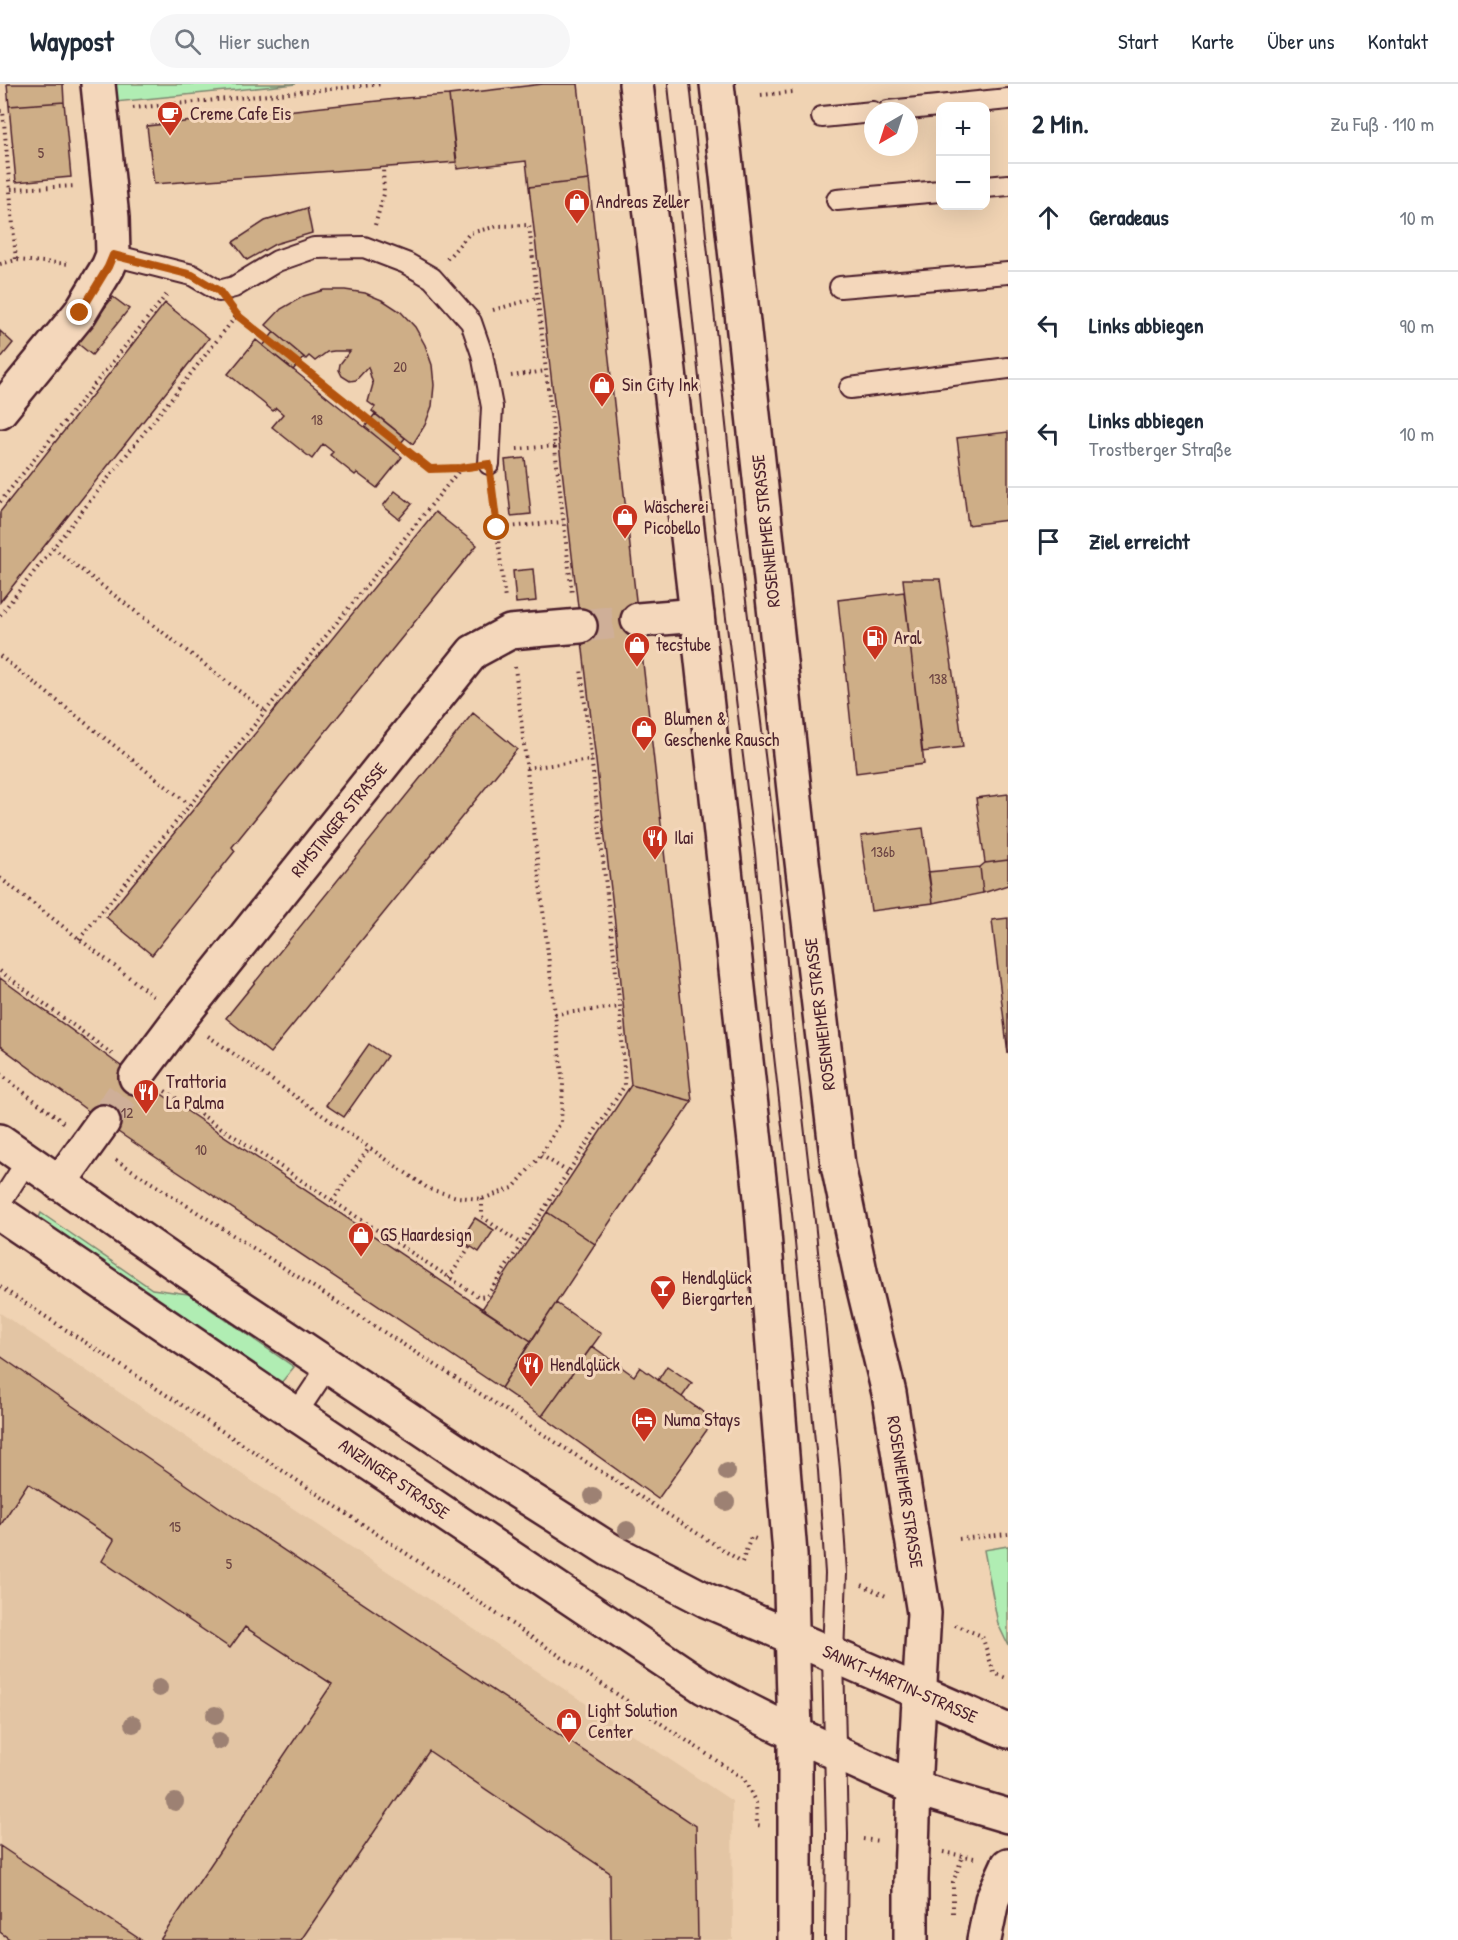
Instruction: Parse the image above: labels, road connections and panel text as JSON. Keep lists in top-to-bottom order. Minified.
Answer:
{"streets":{"main road":["ROSENHEIMER STRASSE","RIMSTINGER STRASSE","ANZINGER STRASSE","SANKT-MARTIN-STRASSE"]},"crossings":[["ROSENHEIMER STRASSE","SANKT-MARTIN-STRASSE"]],"places":{"cafe":["Creme Cafe Eis"],"shop":["Andreas Zeller","Sin City Ink","Wäscherei Picobello","tecstube","Blumen & Geschenke Rausch","GS Haardesign","Light Solution Center"],"fuel station":["Aral"],"restaurant":["Ilai","Trattoria La Palma","Hendlglück"],"bar":["Hendlglück Biergarten"],"hotel":["Numa Stays"]},"house_numbers":["5","20","18","138","136b","12","10","15","5"],"north":"bottom left","page":{"header":"Waypost","search":"Hier suchen","nav":["Start","Karte","Über uns","Kontakt"],"heading":["2 Min.","Zu Fuß · 110 m"],"map_buttons":["+","−"],"list":[["Geradeaus","10 m"],["Links abbiegen","90 m"],["Links abbiegen","Trostberger Straße","10 m"],"Ziel erreicht"]}}
